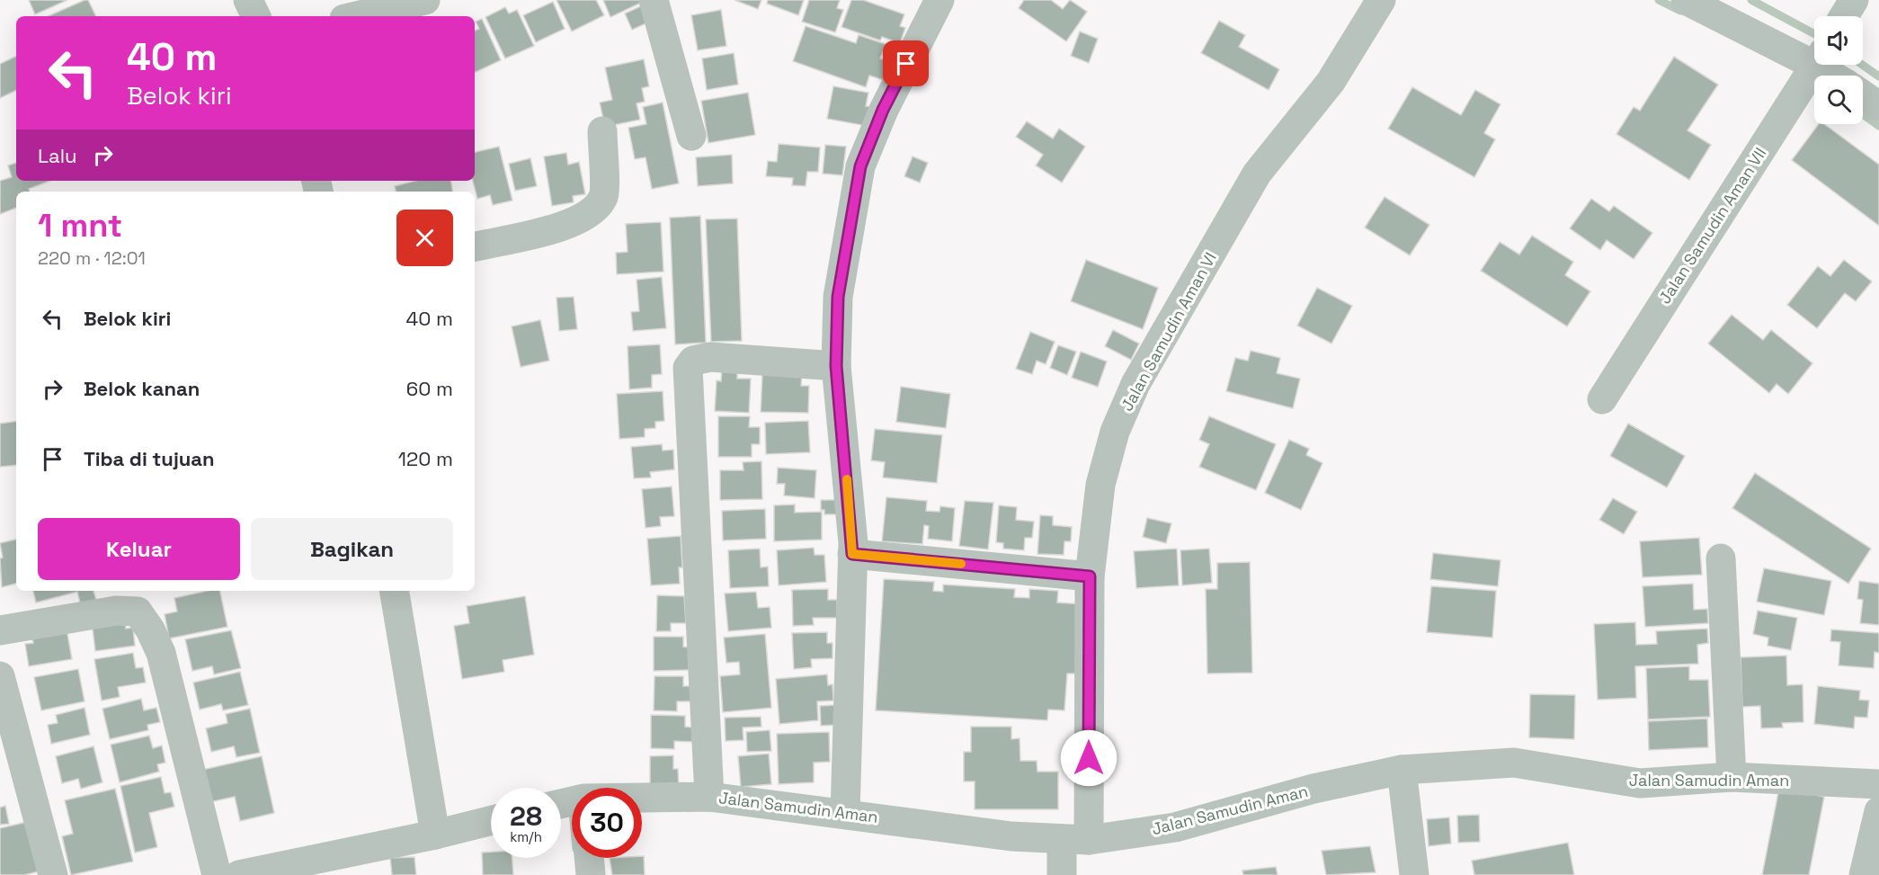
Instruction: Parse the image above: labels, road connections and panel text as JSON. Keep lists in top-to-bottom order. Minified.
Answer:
{"streets":{"street":["Jalan Samudin Aman VII","Jalan Samudin Aman VI","Jalan Samudin Aman"]},"crossings":[["Jalan Samudin Aman VI","Jalan Samudin Aman"]],"page":{"turn":["40 m","Belok kiri"],"then":"Lalu","heading":["1 mnt","220 m · 12:01"],"list":[{"name":"Belok kiri","value":"40 m"},{"name":"Belok kanan","value":"60 m"},{"name":"Tiba di tujuan","value":"120 m"}],"buttons":["Keluar","Bagikan"],"speed":"28 km/h","limit":"30"}}
